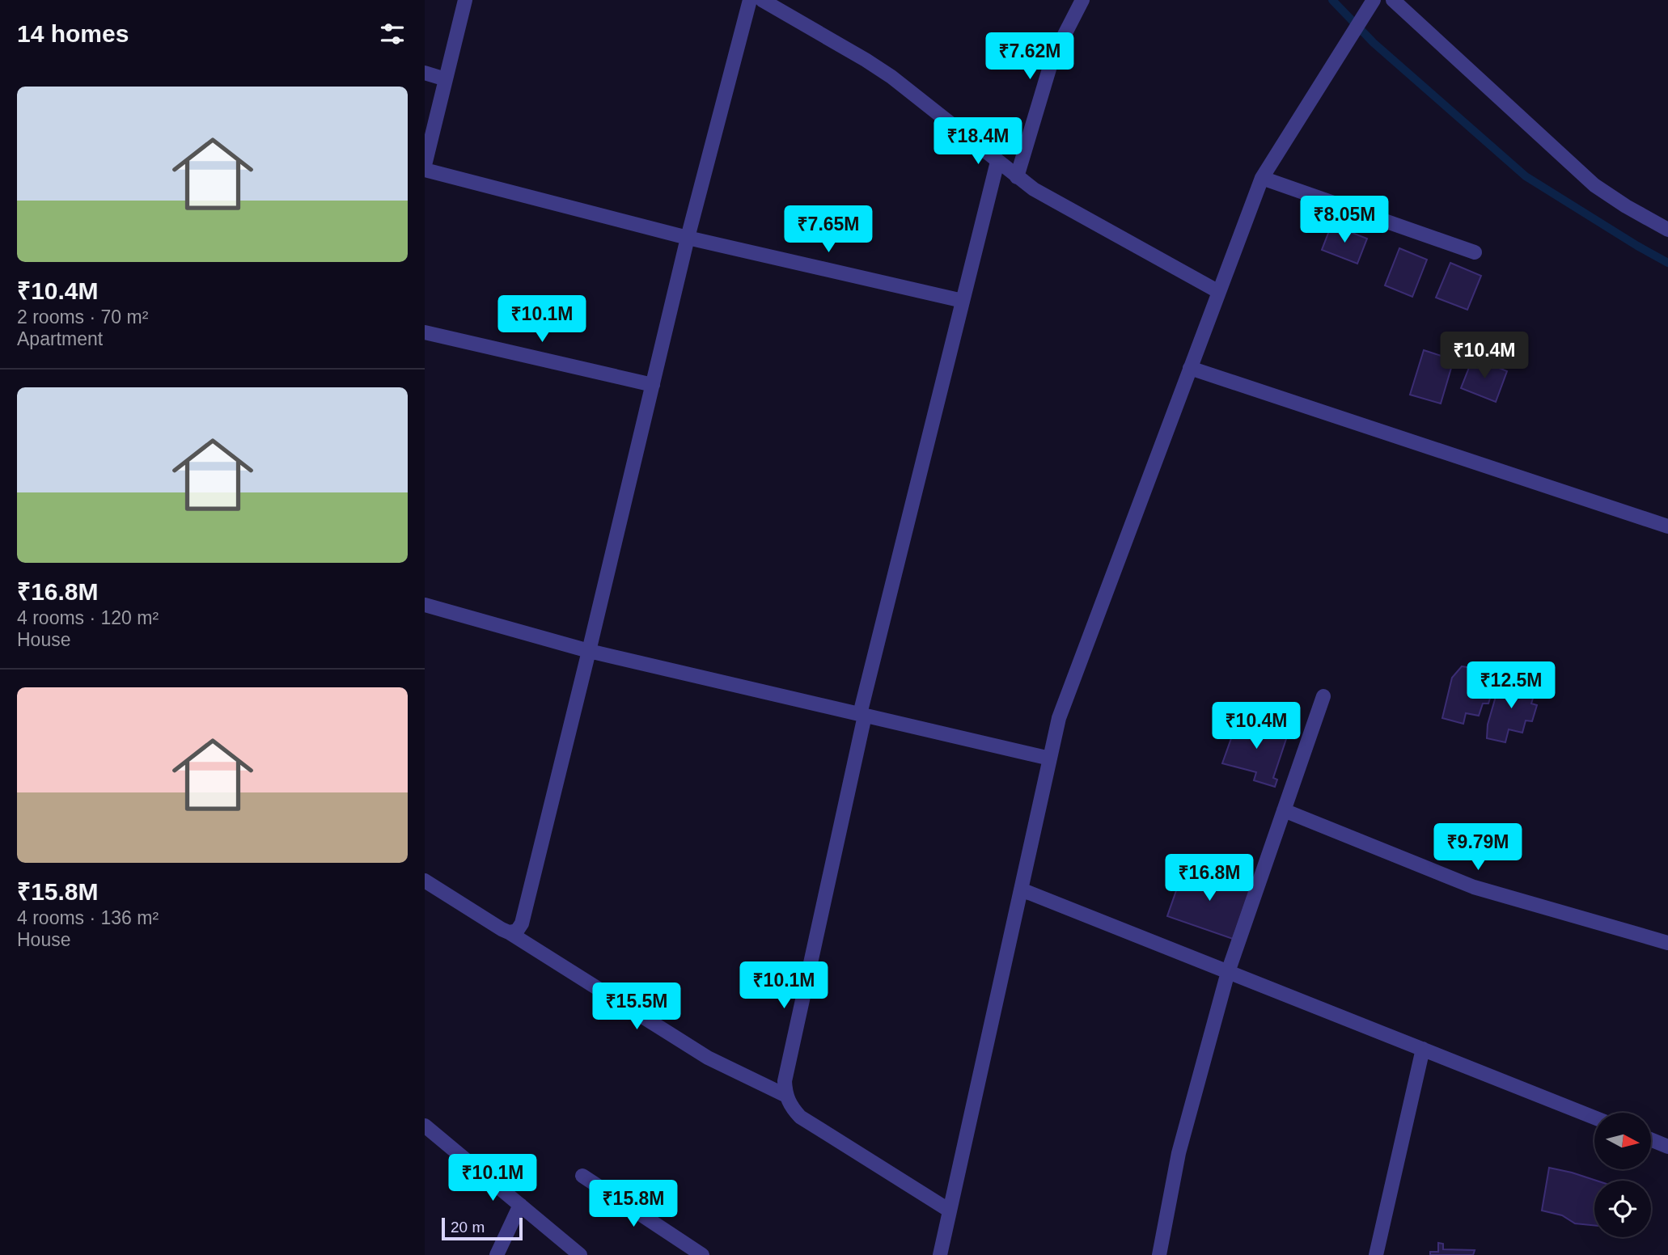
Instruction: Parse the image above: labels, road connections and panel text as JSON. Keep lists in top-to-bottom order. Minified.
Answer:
{"scale_bar":"20 m","north":"right","page":{"heading":"14 homes","price":["₹7.62M","₹18.4M","₹8.05M","₹7.65M","₹10.1M","₹10.4M","₹12.5M","₹10.4M","₹9.79M","₹16.8M","₹10.1M","₹15.5M","₹10.1M","₹15.8M"],"list":[{"name":"₹10.4M","note":"2 rooms · 70 m² · Apartment"},{"name":"₹16.8M","note":"4 rooms · 120 m² · House"},{"name":"₹15.8M","note":"4 rooms · 136 m² · House"}],"scale":"20 m"}}
